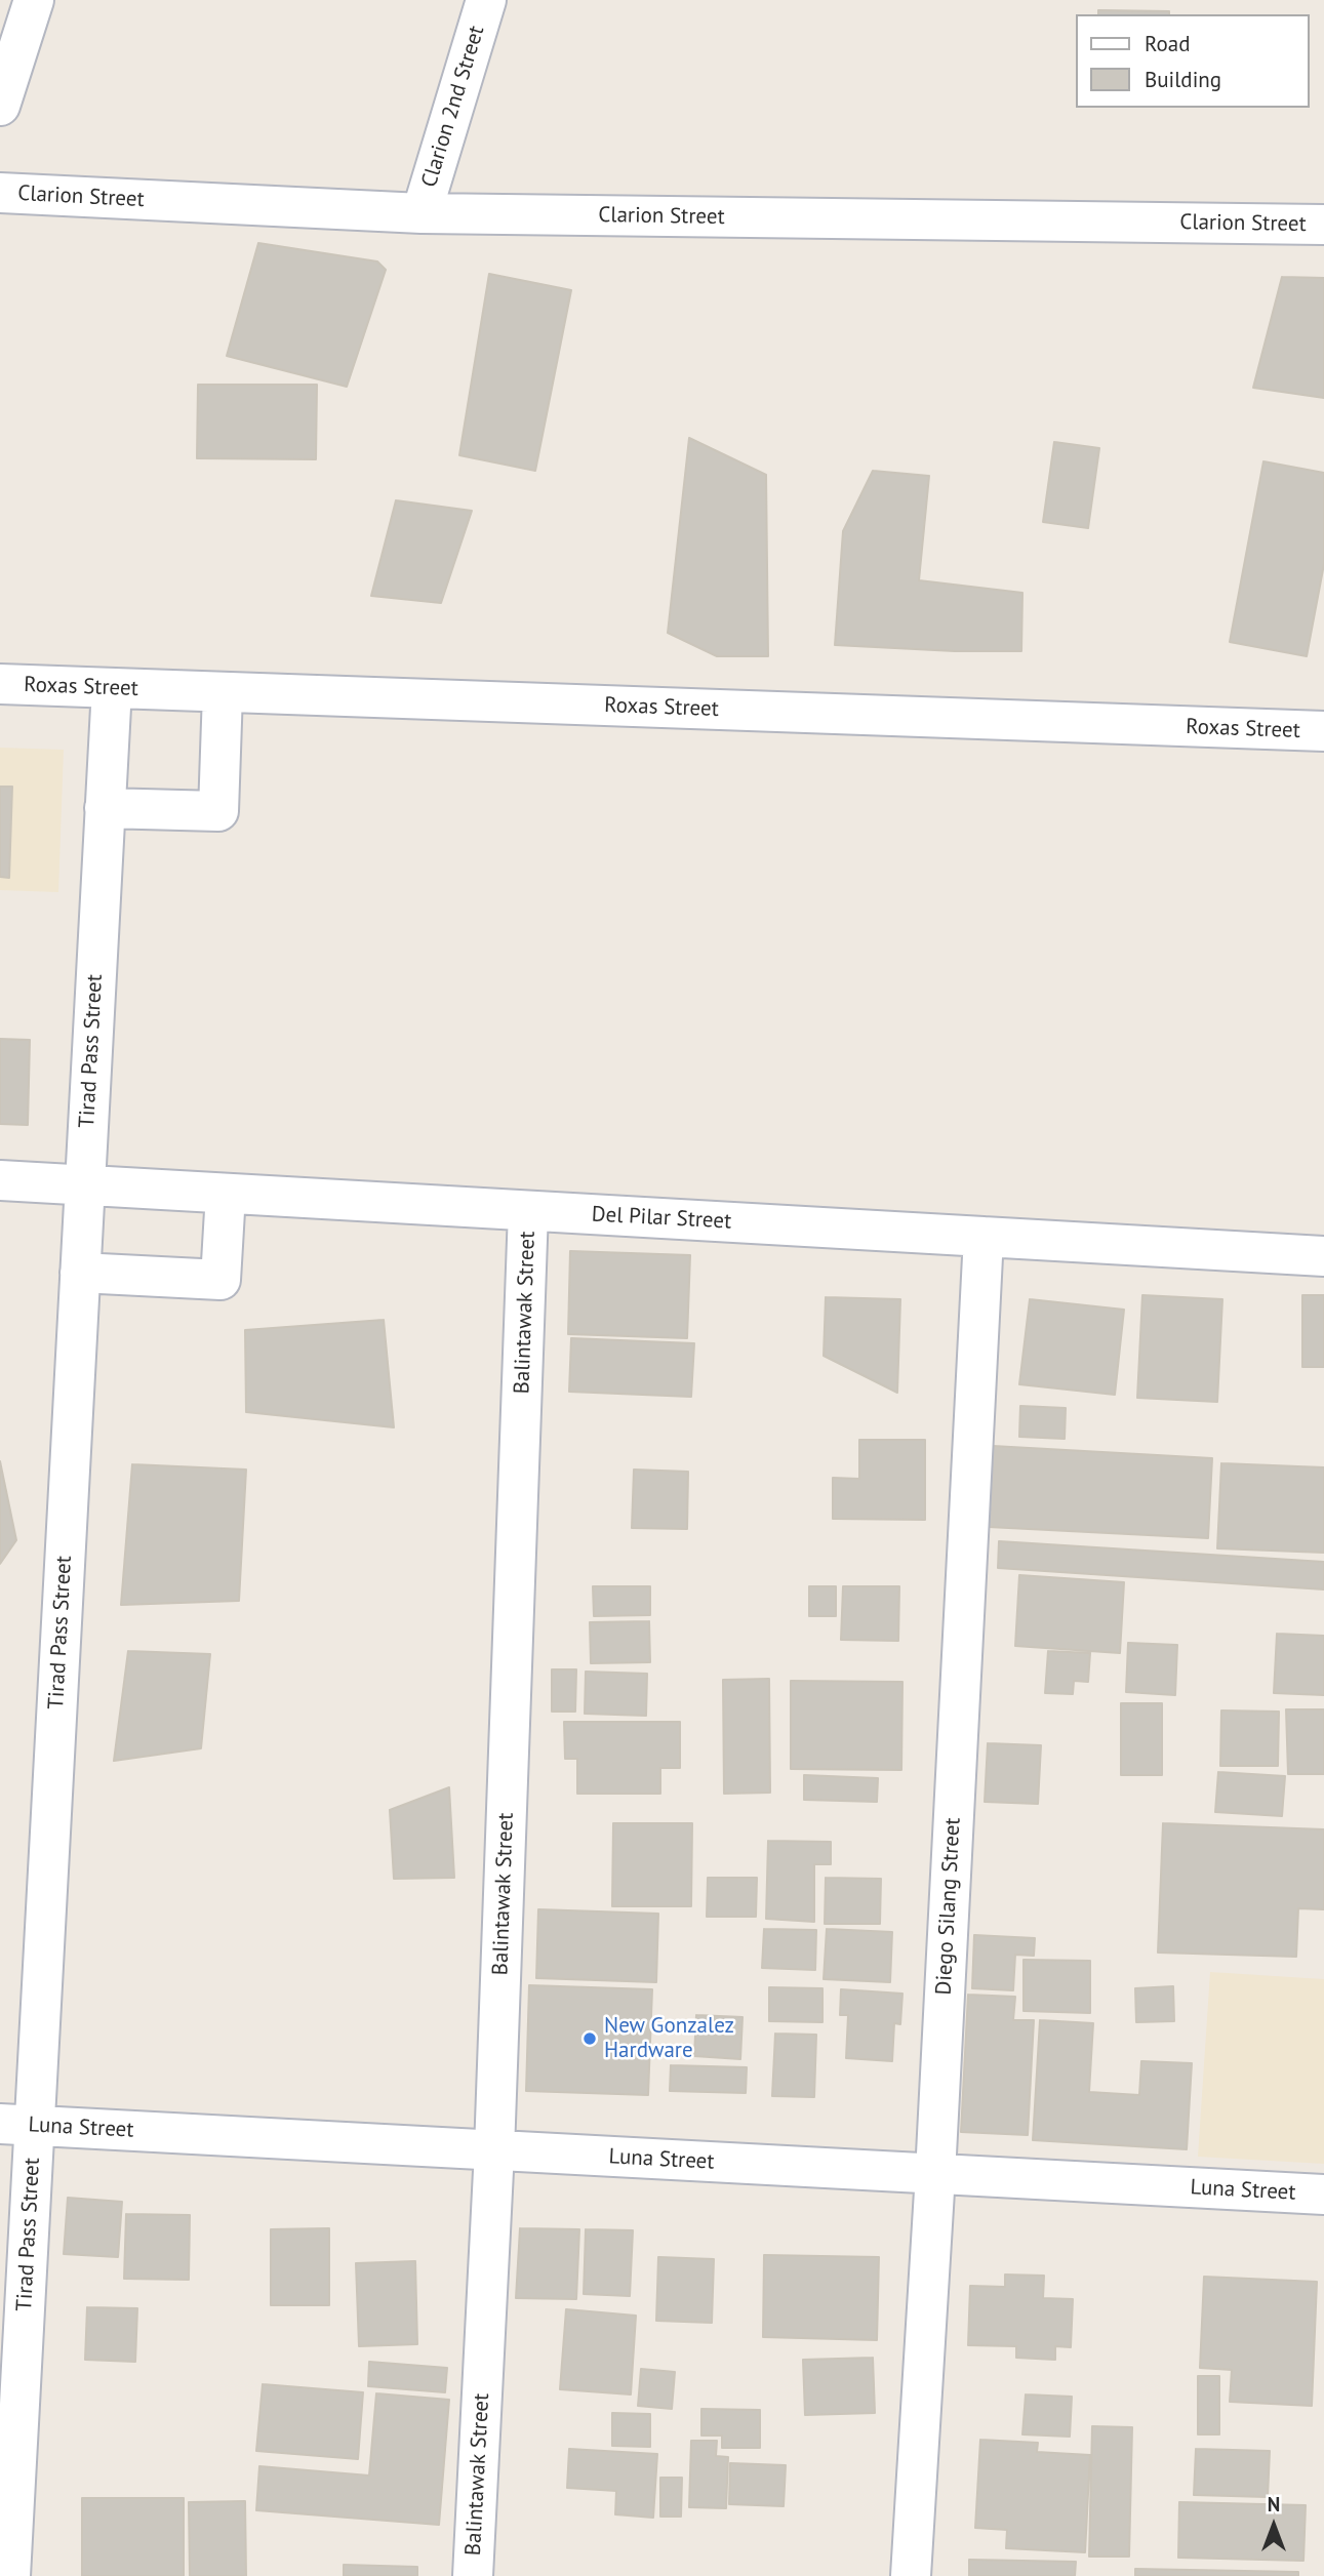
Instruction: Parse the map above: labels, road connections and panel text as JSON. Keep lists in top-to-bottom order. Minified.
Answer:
{"streets":{"street":["Clarion 2nd Street","Clarion Street","Roxas Street","Tirad Pass Street","Del Pilar Street","Balintawak Street","Diego Silang Street","Luna Street"]},"crossings":[["Clarion 2nd Street","Clarion Street"],["Roxas Street","Tirad Pass Street"],["Tirad Pass Street","Del Pilar Street"],["Tirad Pass Street","Luna Street"],["Del Pilar Street","Balintawak Street"],["Del Pilar Street","Diego Silang Street"],["Balintawak Street","Luna Street"],["Diego Silang Street","Luna Street"]],"places":["New Gonzalez Hardware"],"legend":["Road","Building"],"north":"top"}
